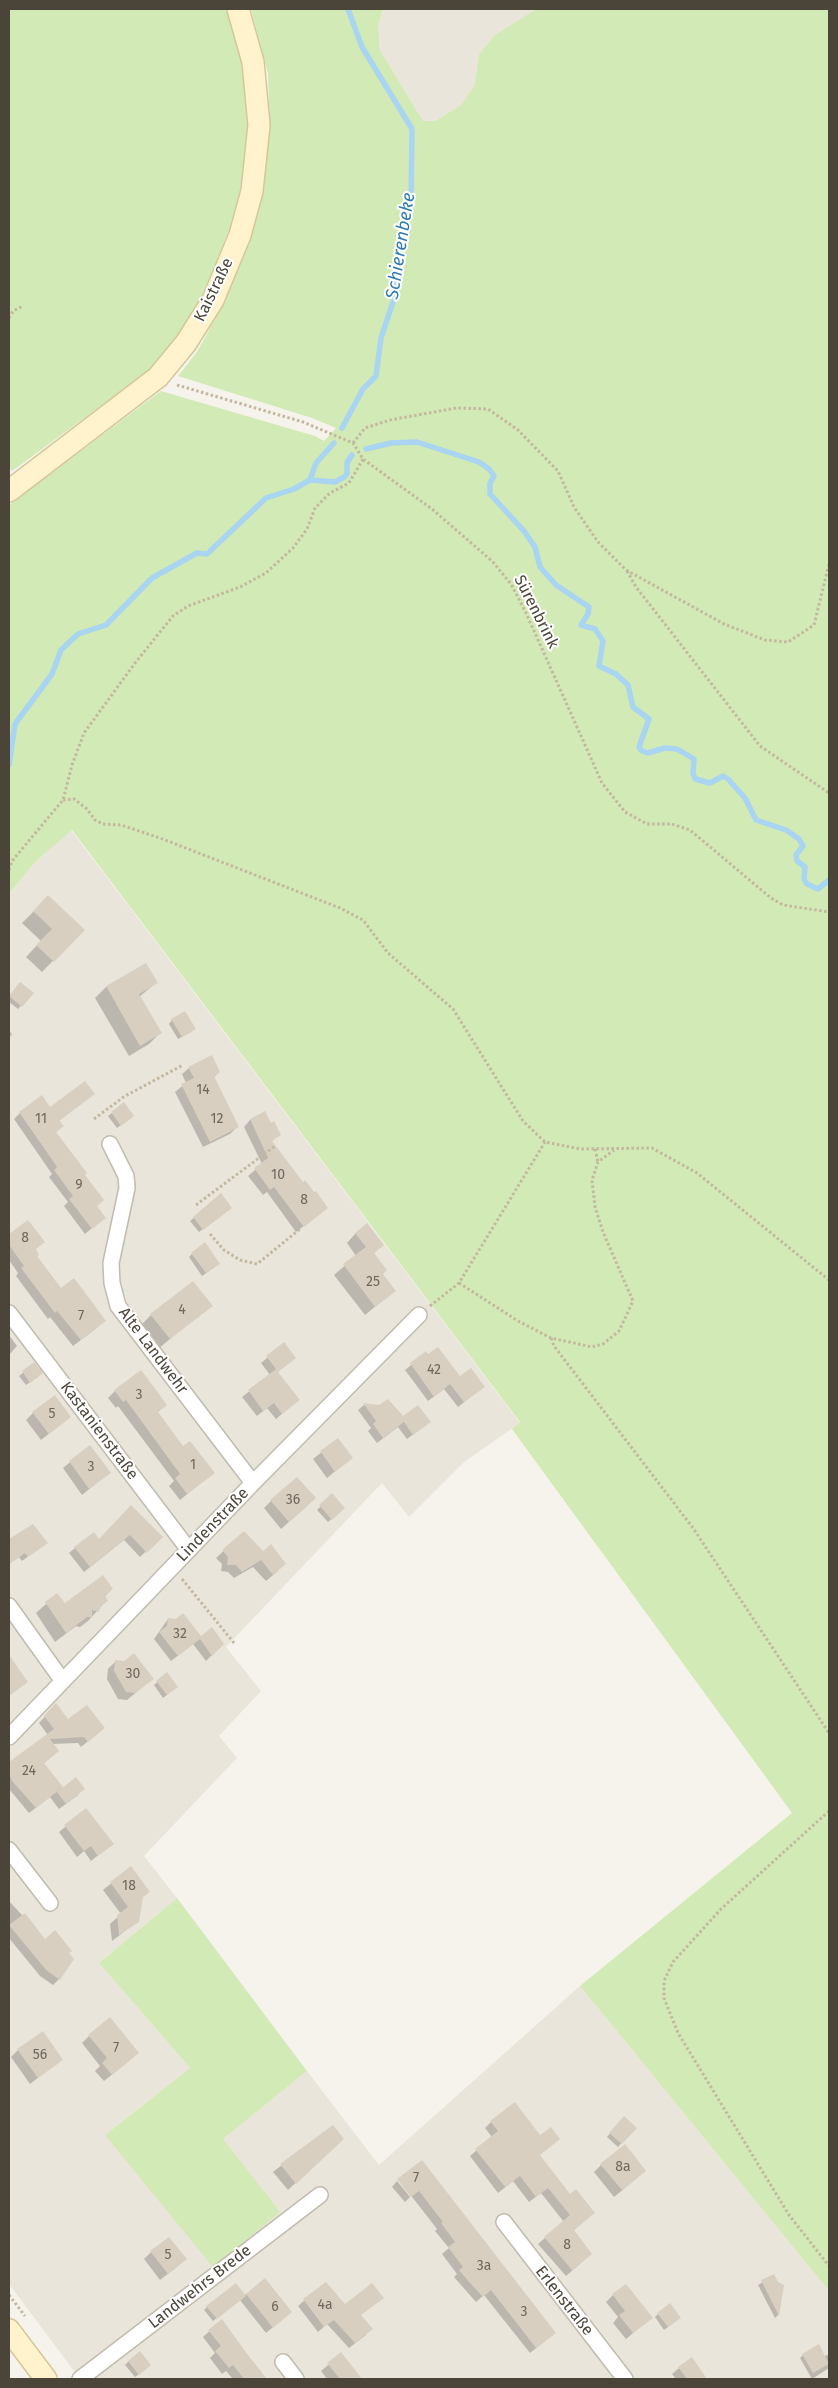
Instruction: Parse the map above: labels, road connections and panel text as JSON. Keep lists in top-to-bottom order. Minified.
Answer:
{"streets":{"street":["Kaistraße","Alte Landwehr","Kastanienstraße","Lindenstraße","Landwehrs Brede","Erlenstraße"],"path":["Sürenbrink"]},"crossings":[["Alte Landwehr","Lindenstraße"],["Kastanienstraße","Lindenstraße"]],"water":["Schierenbeke"],"house_numbers":["14","11","12","10","9","8","8","25","4","7","42","3","5","1","3","36","32","30","24","18","7","56","8a","7","8","5","3a","4a","6","3"]}
